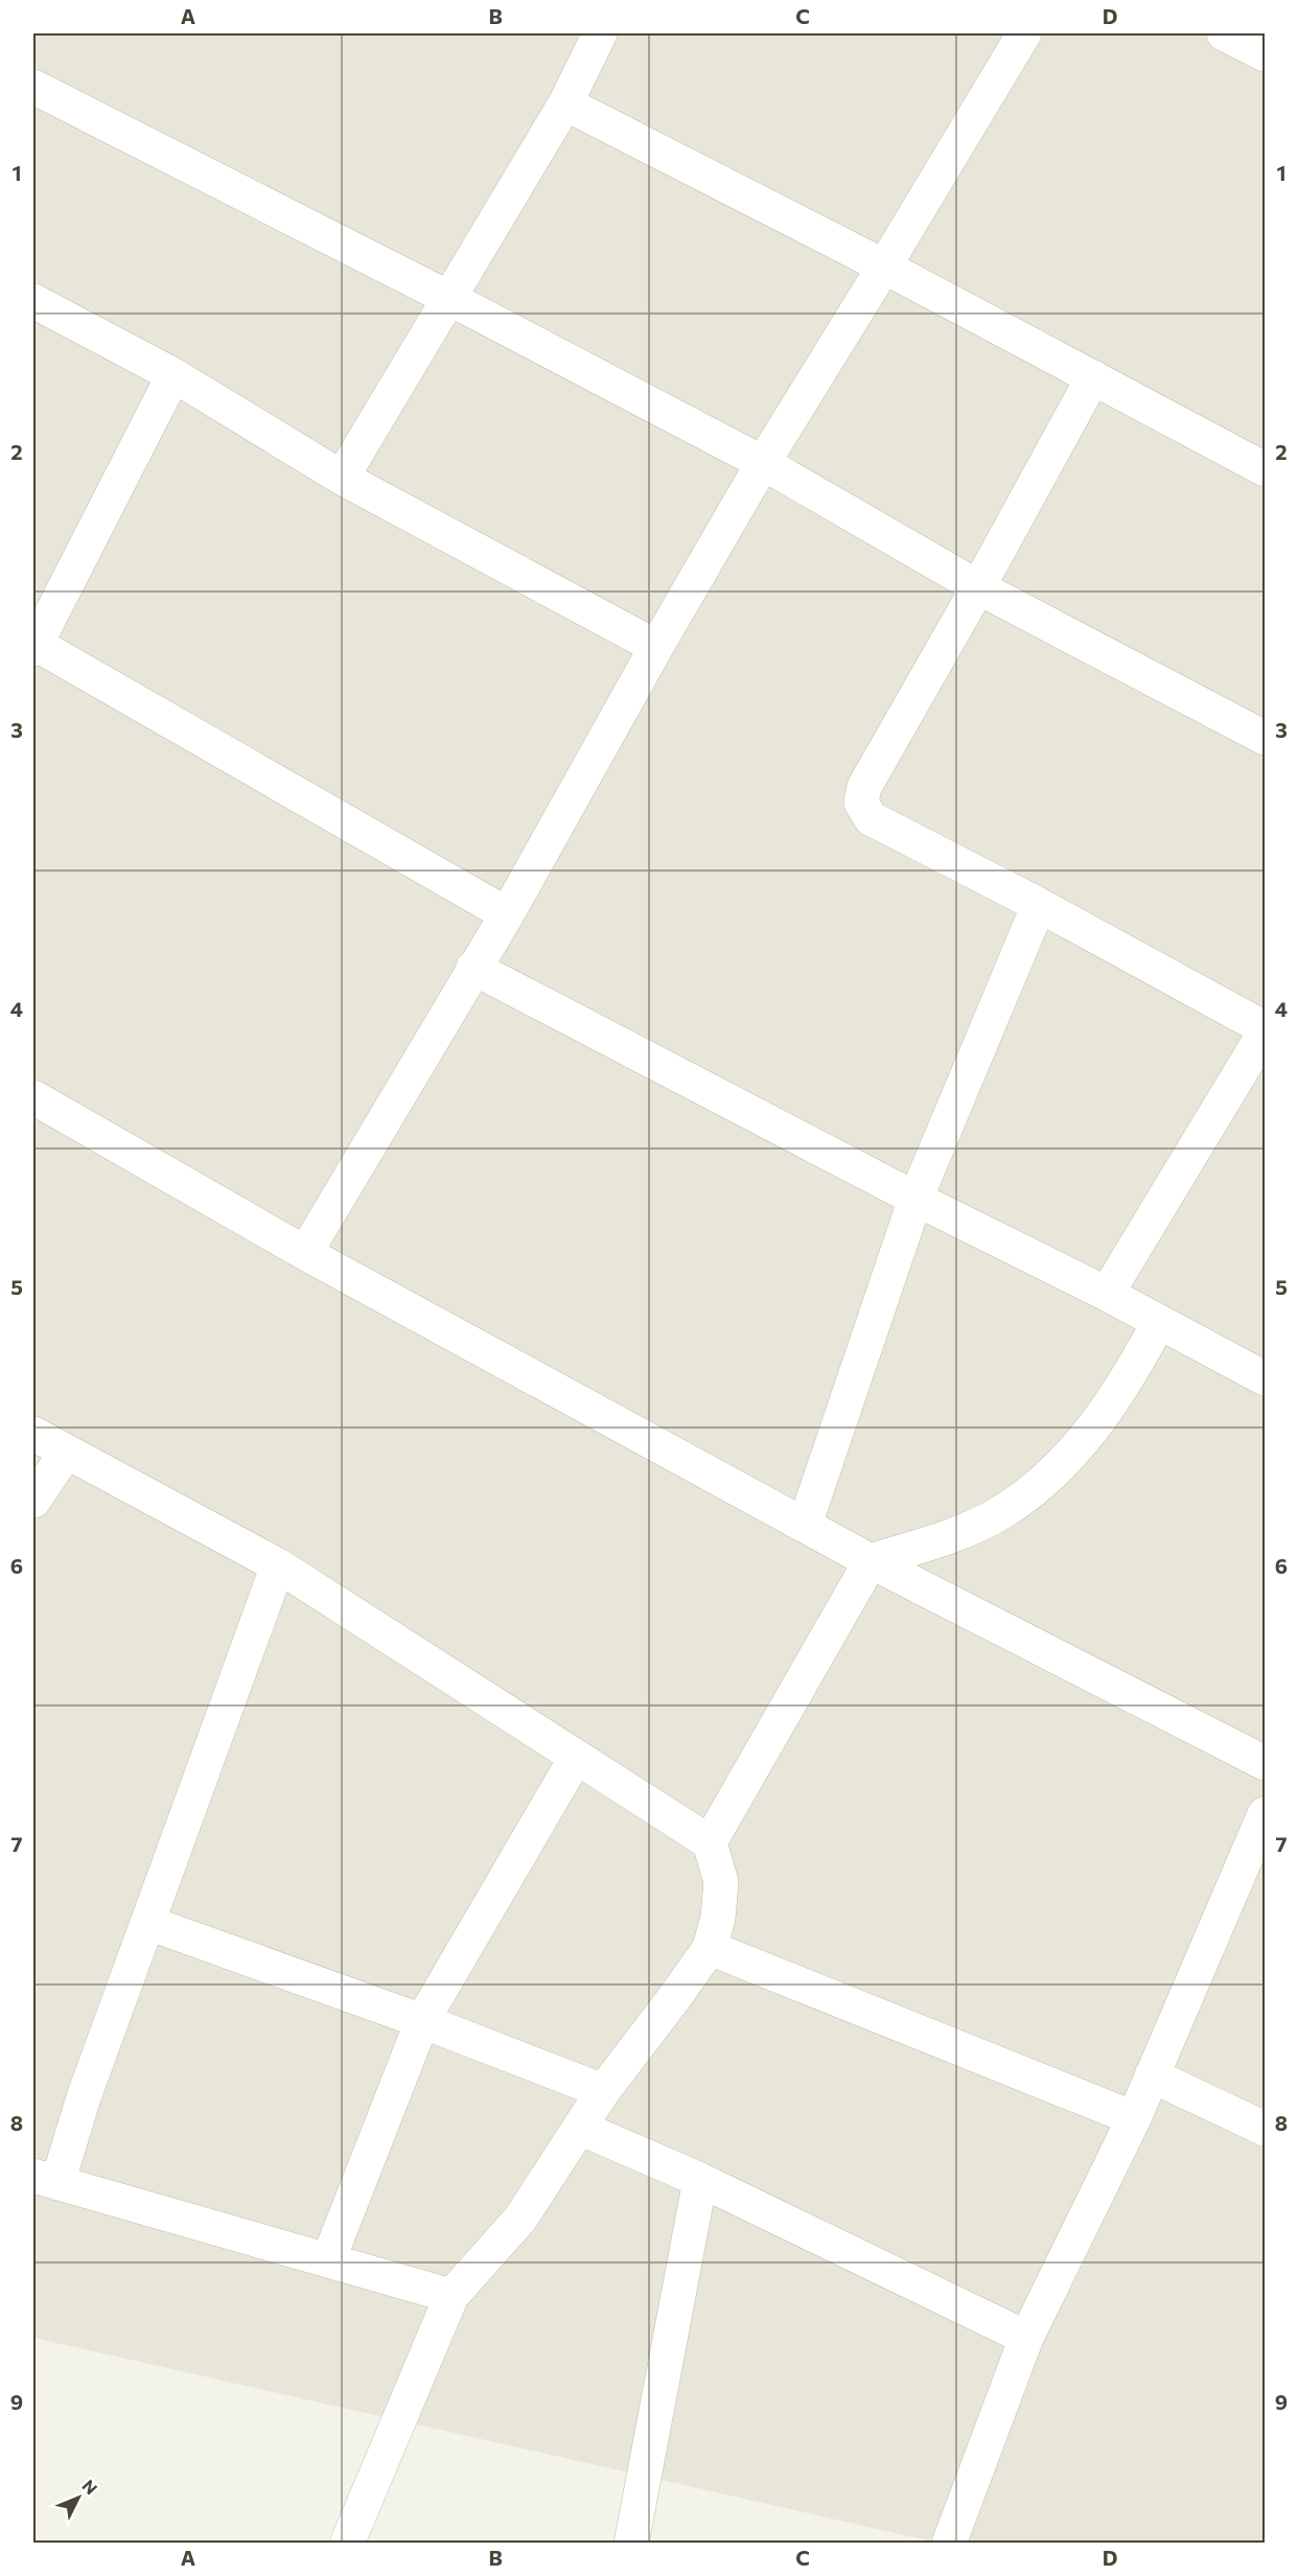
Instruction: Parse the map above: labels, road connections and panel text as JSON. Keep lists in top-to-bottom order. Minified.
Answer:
{"north":"top right","grid":{"columns":["A","B","C","D"],"rows":["1","2","3","4","5","6","7","8","9"]}}
